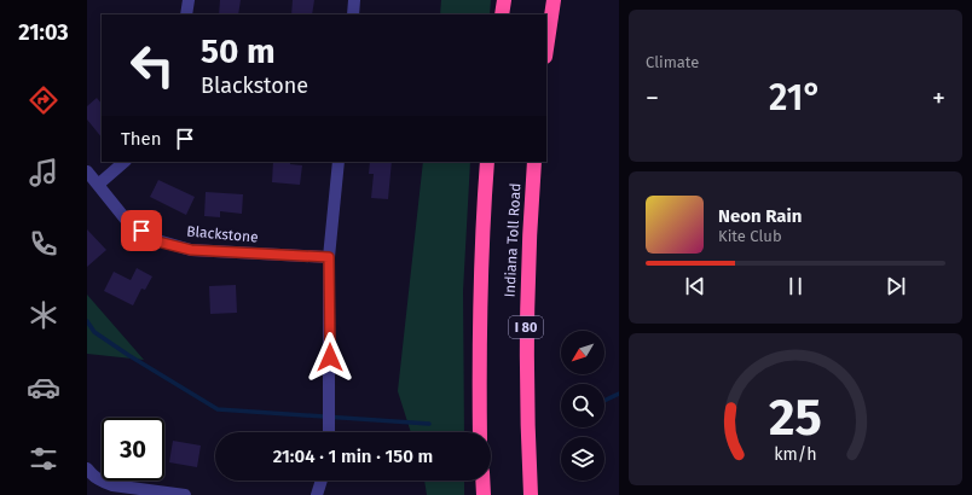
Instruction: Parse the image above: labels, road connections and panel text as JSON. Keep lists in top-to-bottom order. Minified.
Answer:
{"streets":{"highway":["Indiana Toll Road","I 80"],"street":["Blackstone"]},"north":"bottom left","page":{"tabs":"21:03","tile":"Climate","turn":["50 m","Blackstone"],"heat":["−","21°","+"],"then":"Then","song":["Neon Rain","Kite Club"],"limit":"30","trip":"21:04 · 1 min · 150 m","gauge":["25","km/h"]}}
